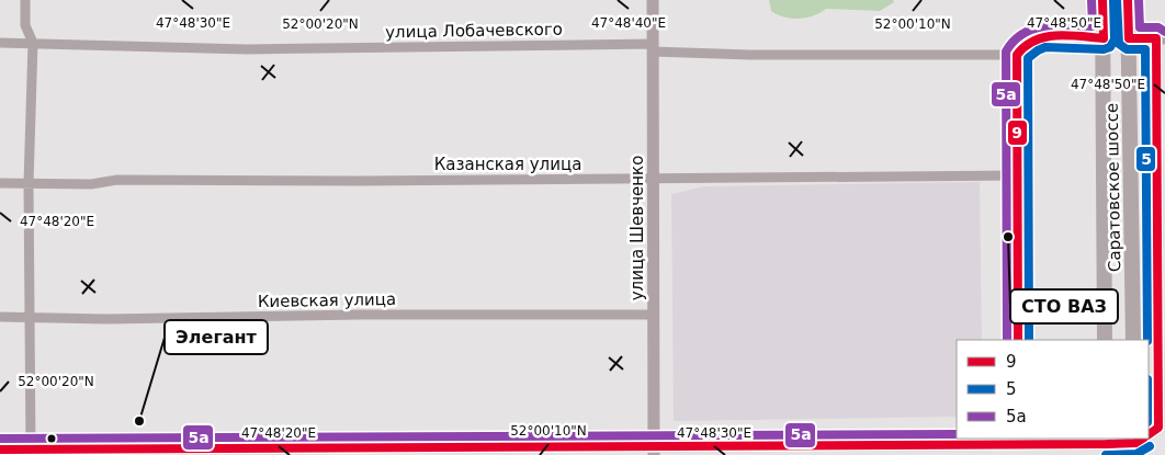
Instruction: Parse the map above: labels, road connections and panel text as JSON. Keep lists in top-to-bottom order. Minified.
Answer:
{"streets":{"main road":["Саратовское шоссе","улица Шевченко"],"street":["улица Лобачевского","Казанская улица","Киевская улица"]},"crossings":[["улица Лобачевского","улица Шевченко"],["Казанская улица","улица Шевченко"],["улица Шевченко","Киевская улица"]],"places":["СТО ВАЗ","Элегант"],"lines":["transit line 9","transit line 5","transit line 5а"],"legend":["9","5","5а"],"coordinates":["47°48'30\"E","47°48'40\"E","47°48'50\"E","52°00'20\"N","52°00'10\"N","47°48'20\"E"]}
